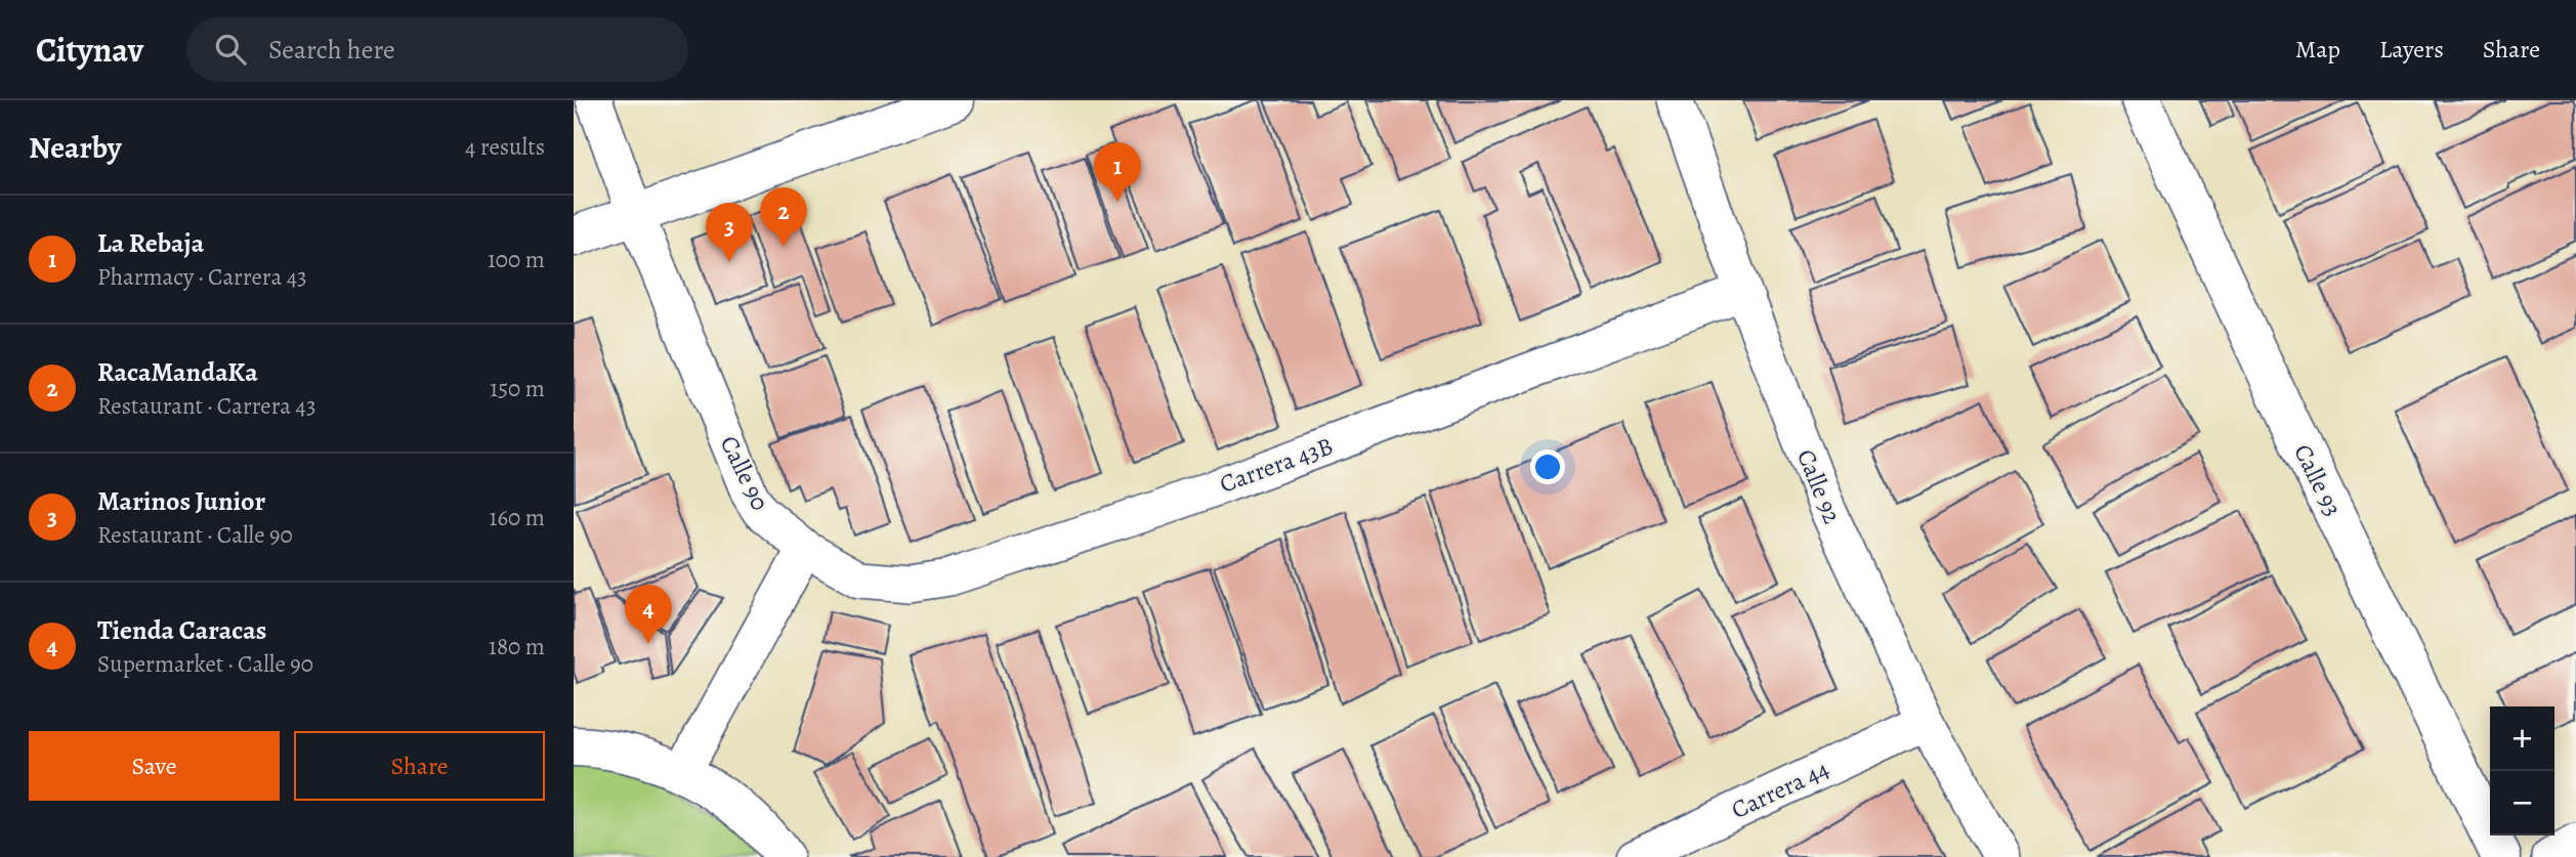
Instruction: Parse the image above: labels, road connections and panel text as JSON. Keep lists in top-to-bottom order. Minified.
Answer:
{"streets":{"street":["Carrera 43B","Calle 90","Calle 93","Calle 92","Carrera 44"]},"crossings":[["Carrera 43B","Calle 90"],["Carrera 43B","Calle 92"],["Calle 92","Carrera 44"]],"page":{"header":"Citynav","search":"Search here","nav":["Map","Layers","Share"],"heading":["Nearby","4 results"],"pins":["1","2","3","4"],"list":[{"mark":"1","name":"La Rebaja","note":"Pharmacy · Carrera 43","value":"100 m"},{"mark":"2","name":"RacaMandaKa","note":"Restaurant · Carrera 43","value":"150 m"},{"mark":"3","name":"Marinos Junior","note":"Restaurant · Calle 90","value":"160 m"},{"mark":"4","name":"Tienda Caracas","note":"Supermarket · Calle 90","value":"180 m"}],"map_buttons":["+","−"],"buttons":["Save","Share"]}}
